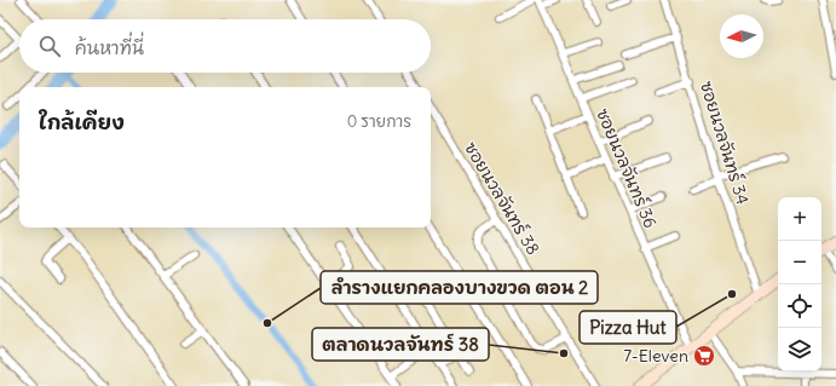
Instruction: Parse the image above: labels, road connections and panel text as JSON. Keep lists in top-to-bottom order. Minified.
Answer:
{"streets":{"street":["ซอยนวลจันทร์ 34","ซอยนวลจันทร์ 36","ซอยนวลจันทร์ 38"]},"places":{"other":["Pizza Hut","ลำรางแยกคลองบางขวด ตอน 2","ตลาดนวลจันทร์ 38"],"supermarket":["7-Eleven"]},"north":"left","page":{"search":"ค้นหาที่นี่","heading":["ใกล้เคียง","0 รายการ"],"map_buttons":["+","−"]}}
